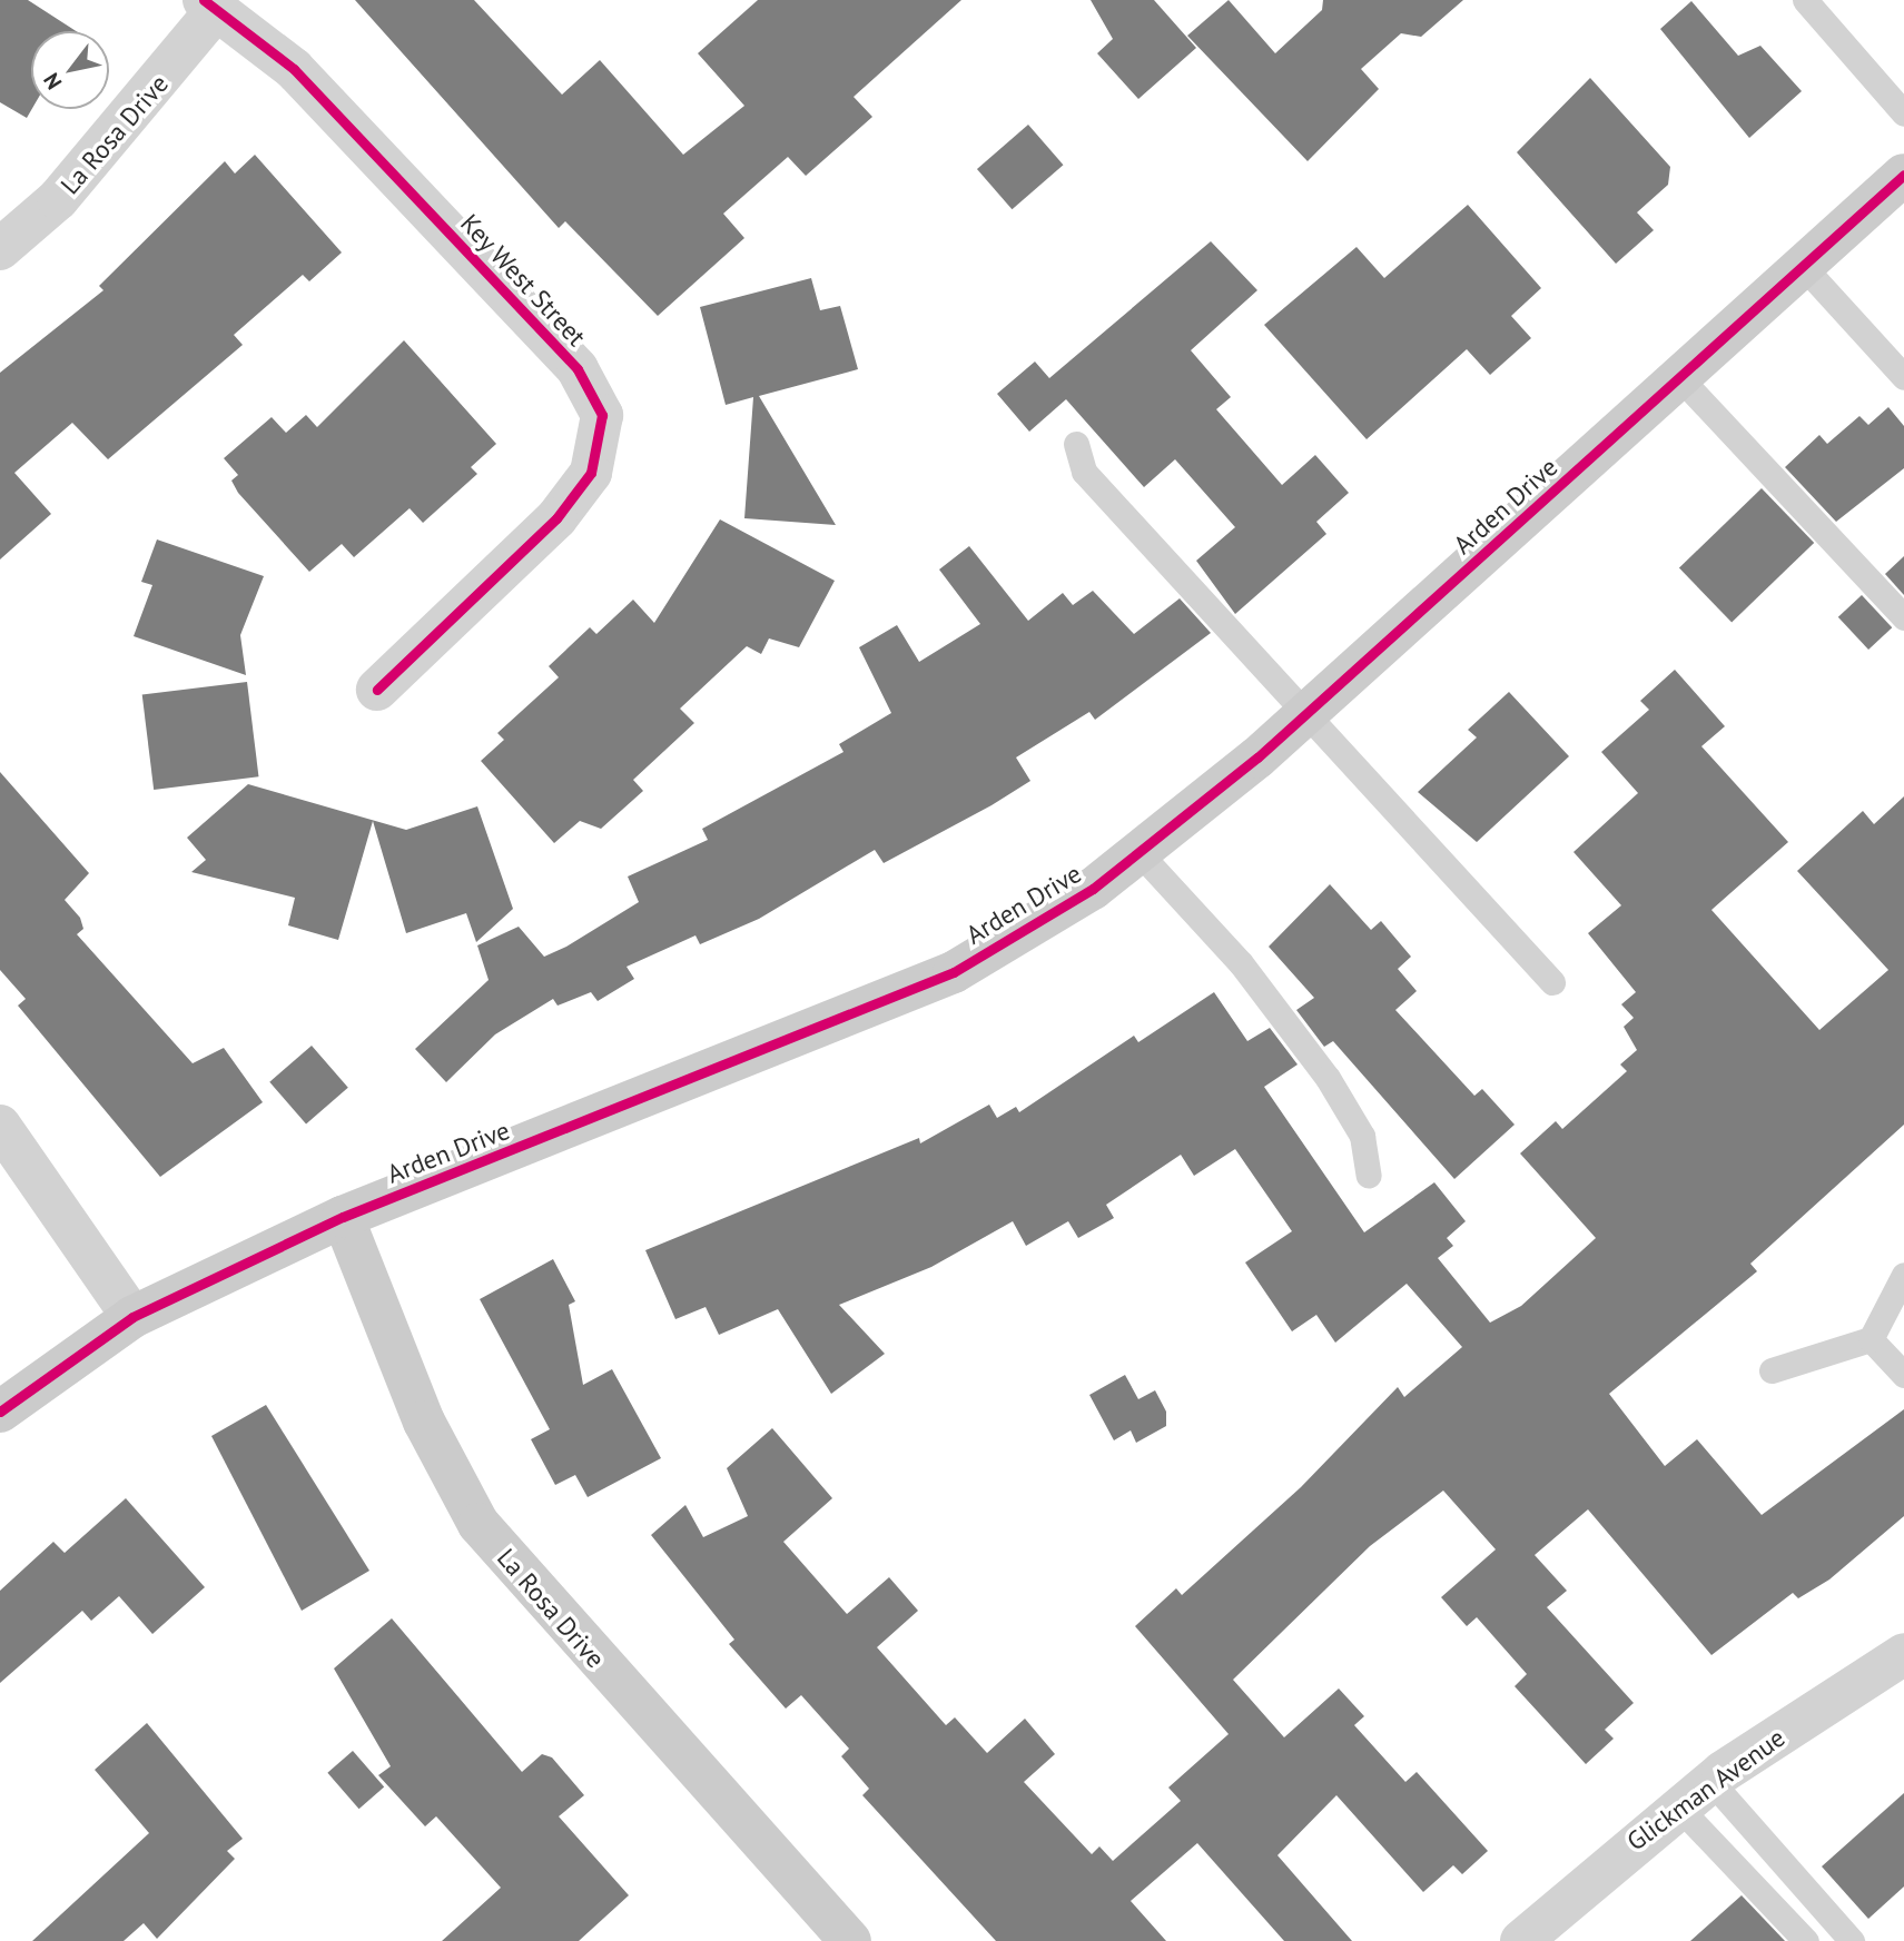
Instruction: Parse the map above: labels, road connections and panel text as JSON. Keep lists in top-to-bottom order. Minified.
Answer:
{"streets":{"street":["La Rosa Drive","Key West Street","Arden Drive","Glickman Avenue"]},"crossings":[["La Rosa Drive","Key West Street"],["La Rosa Drive","Arden Drive"]],"north":"bottom left"}
